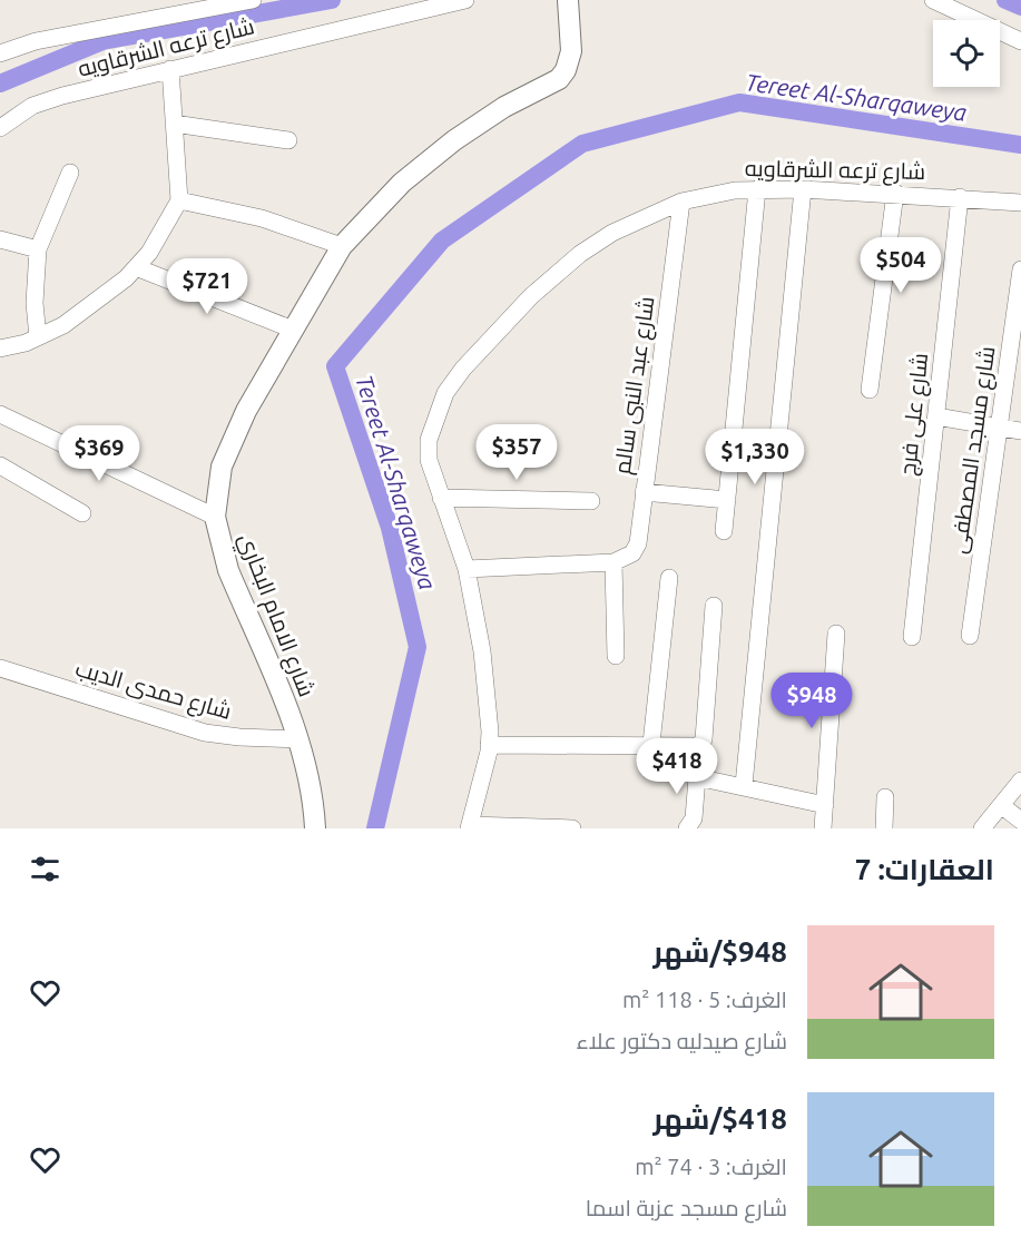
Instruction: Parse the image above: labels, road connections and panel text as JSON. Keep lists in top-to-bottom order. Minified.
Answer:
{"streets":{"street":["شارع ترعه الشرقاويه","شارع عبد النبى سالم","شارع على فرج","شارع مسجد المصطفى","شارع الامام البخاري","شارع حمدى الديب"]},"crossings":[["شارع ترعه الشرقاويه","شارع عبد النبى سالم"],["شارع ترعه الشرقاويه","شارع على فرج"],["شارع الامام البخاري","شارع حمدى الديب"]],"water":["Tereet Al-Sharqaweya"],"page":{"price":["$504","$721","$357","$369","$1,330","$948","$418"],"heading":"العقارات: 7","list":[{"name":"$948/شهر","note":"الغرف: 5 · 118 m² · شارع صيدليه دكتور علاء"},{"name":"$418/شهر","note":"الغرف: 3 · 74 m² · شارع مسجد عزبة اسما"}]}}
